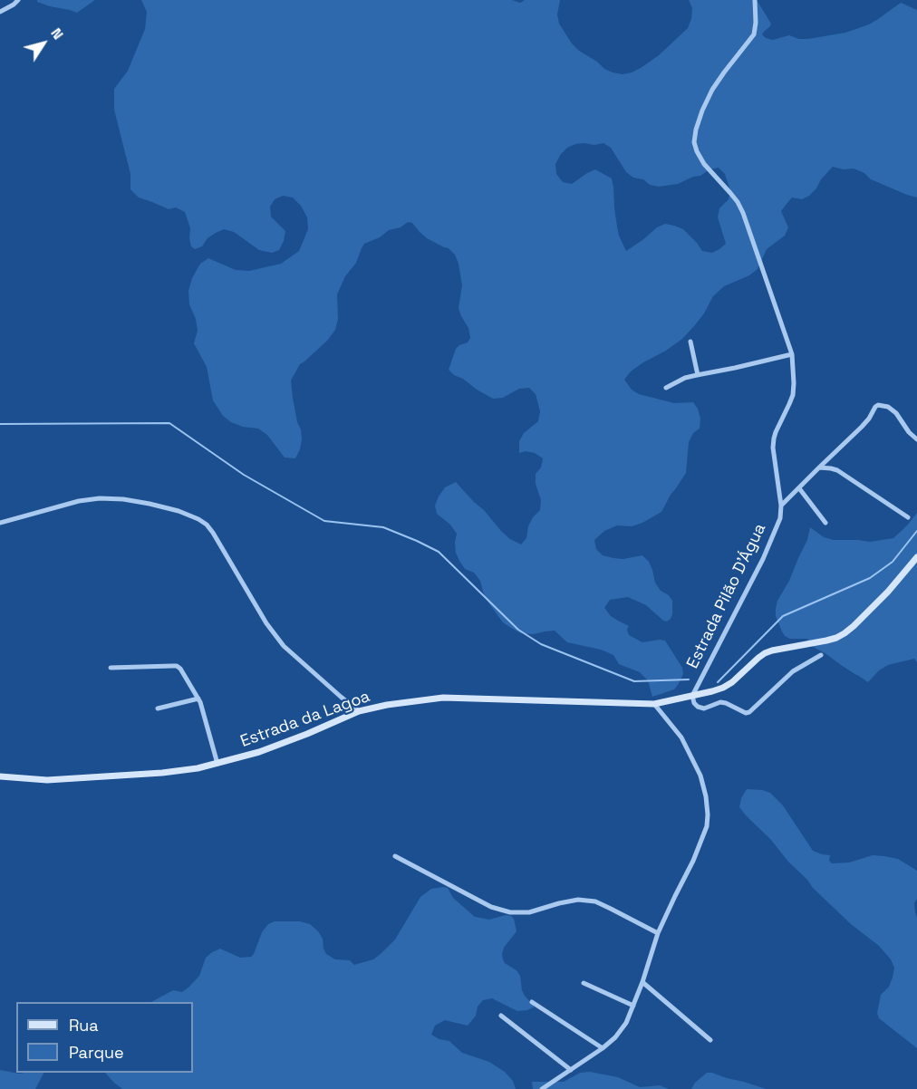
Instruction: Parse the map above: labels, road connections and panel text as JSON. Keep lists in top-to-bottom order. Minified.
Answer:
{"streets":{"street":["Estrada Pilão D'Água","Estrada da Lagoa"]},"crossings":[["Estrada Pilão D'Água","Estrada da Lagoa"]],"legend":["Rua","Parque"],"north":"top right"}
